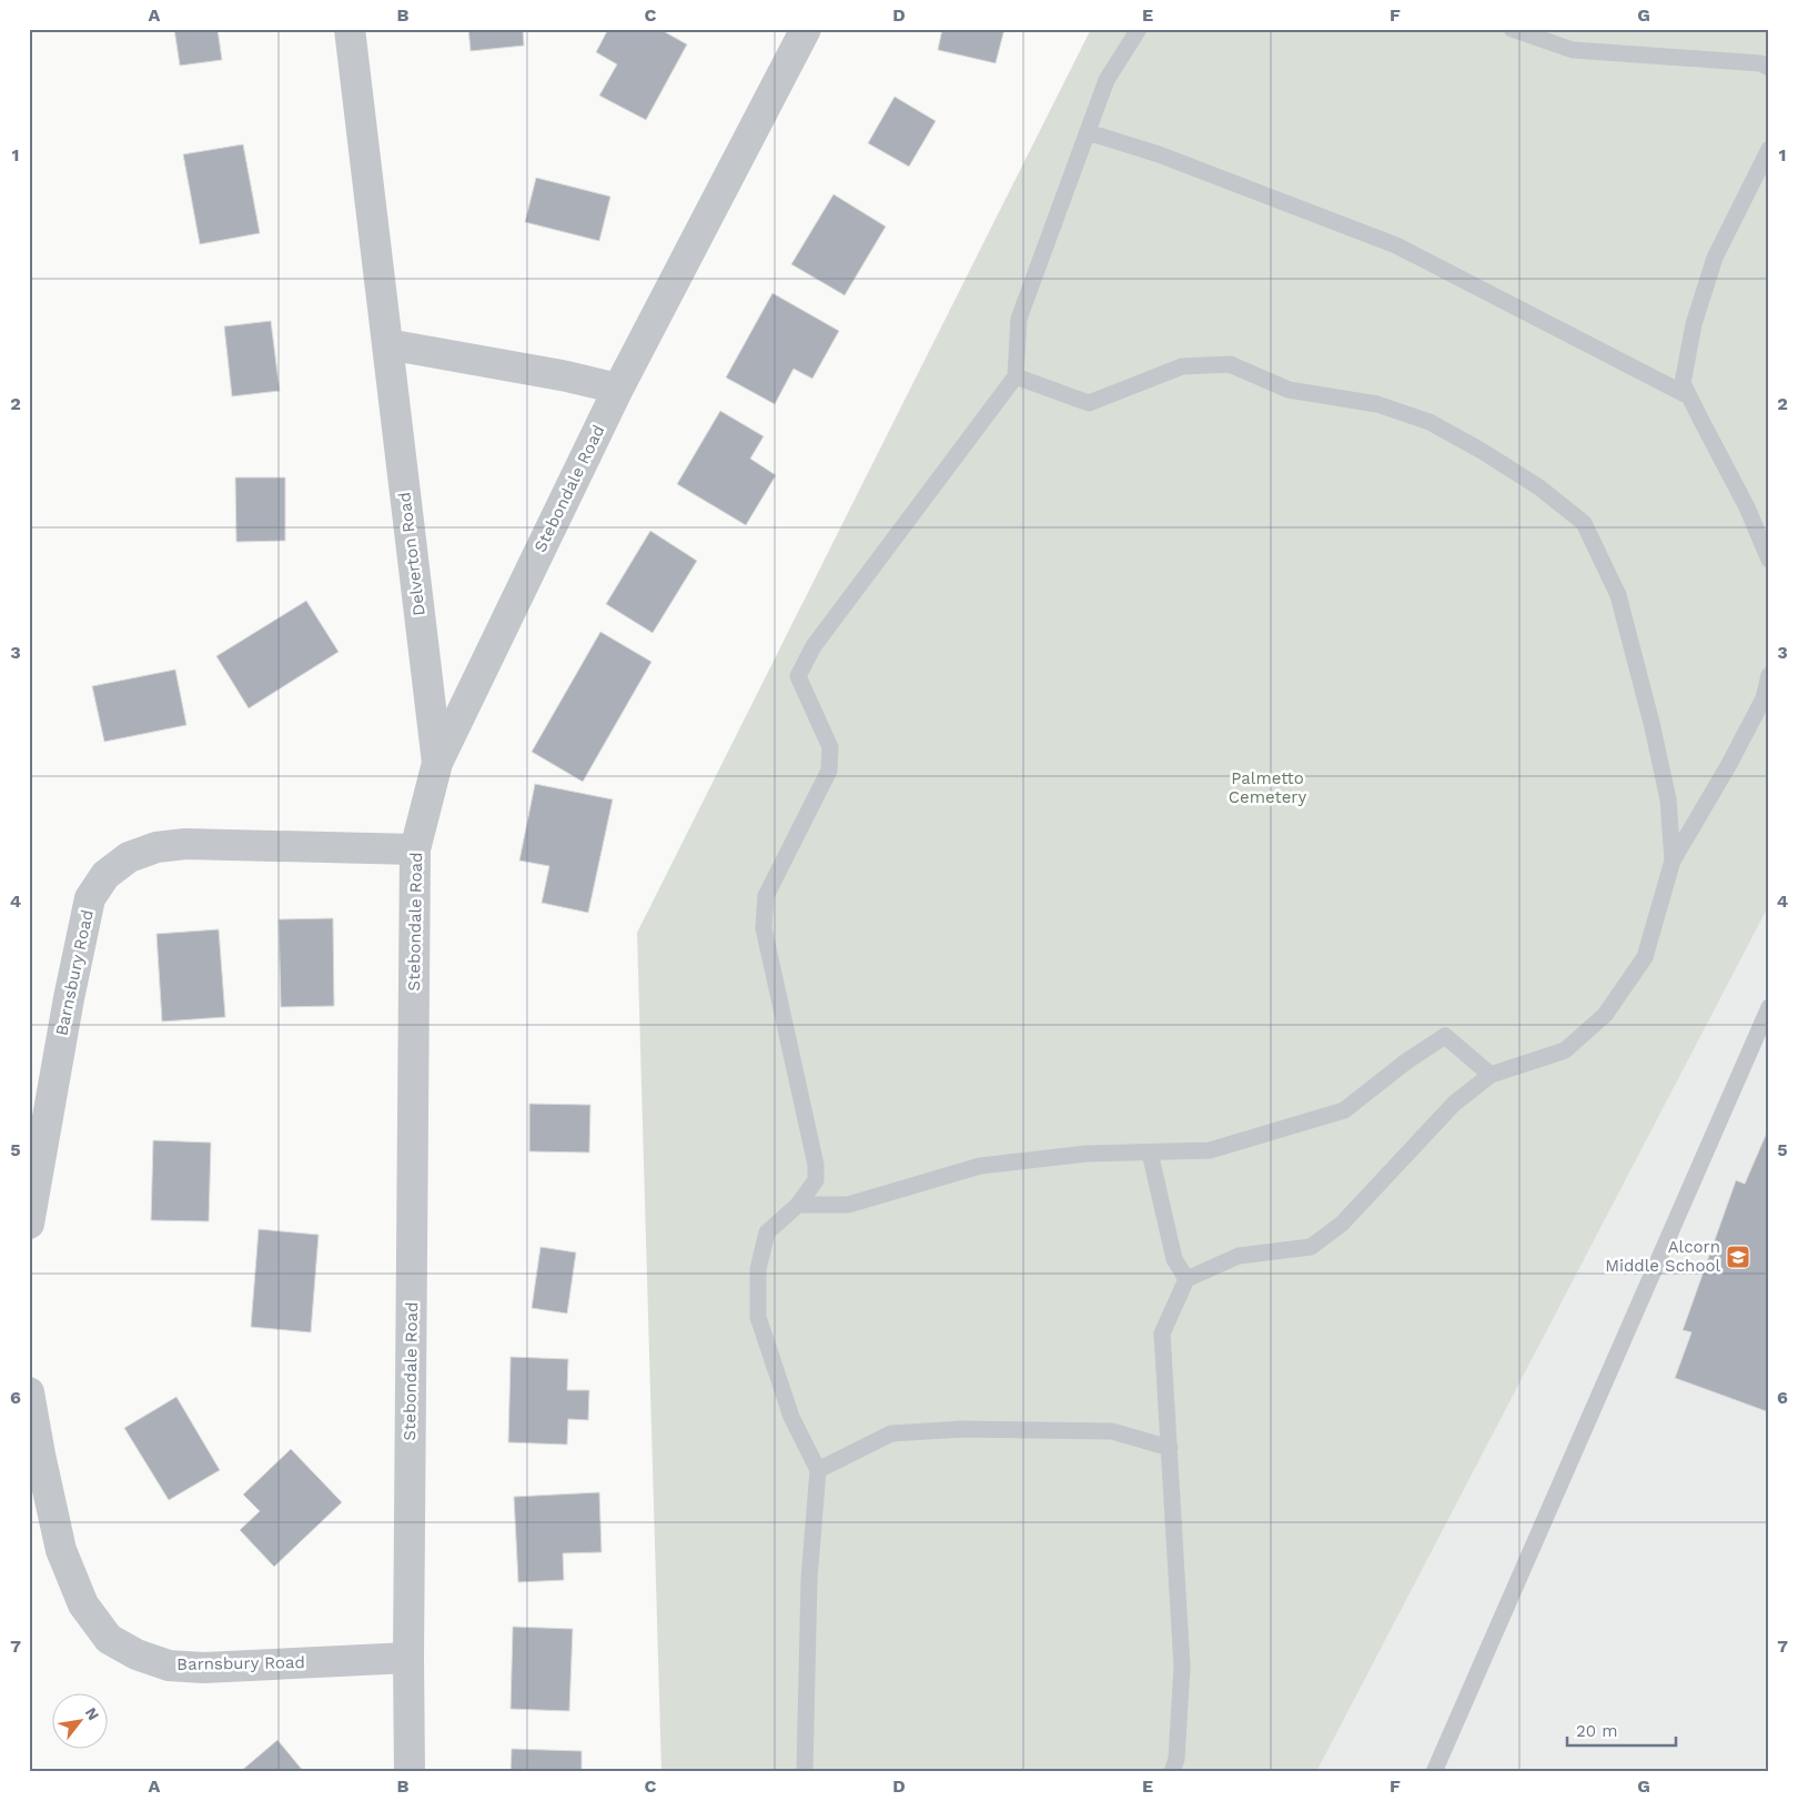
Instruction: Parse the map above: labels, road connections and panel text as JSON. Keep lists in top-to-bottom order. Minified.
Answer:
{"streets":{"street":["Stebondale Road","Delverton Road","Barnsbury Road"]},"crossings":[["Stebondale Road","Delverton Road"],["Stebondale Road","Barnsbury Road"]],"parks":["Palmetto Cemetery"],"places":{"school or university":["Alcorn Middle School"]},"scale_bar":"20 m","north":"top right","grid":{"columns":["A","B","C","D","E","F","G"],"rows":["1","2","3","4","5","6","7"]}}
